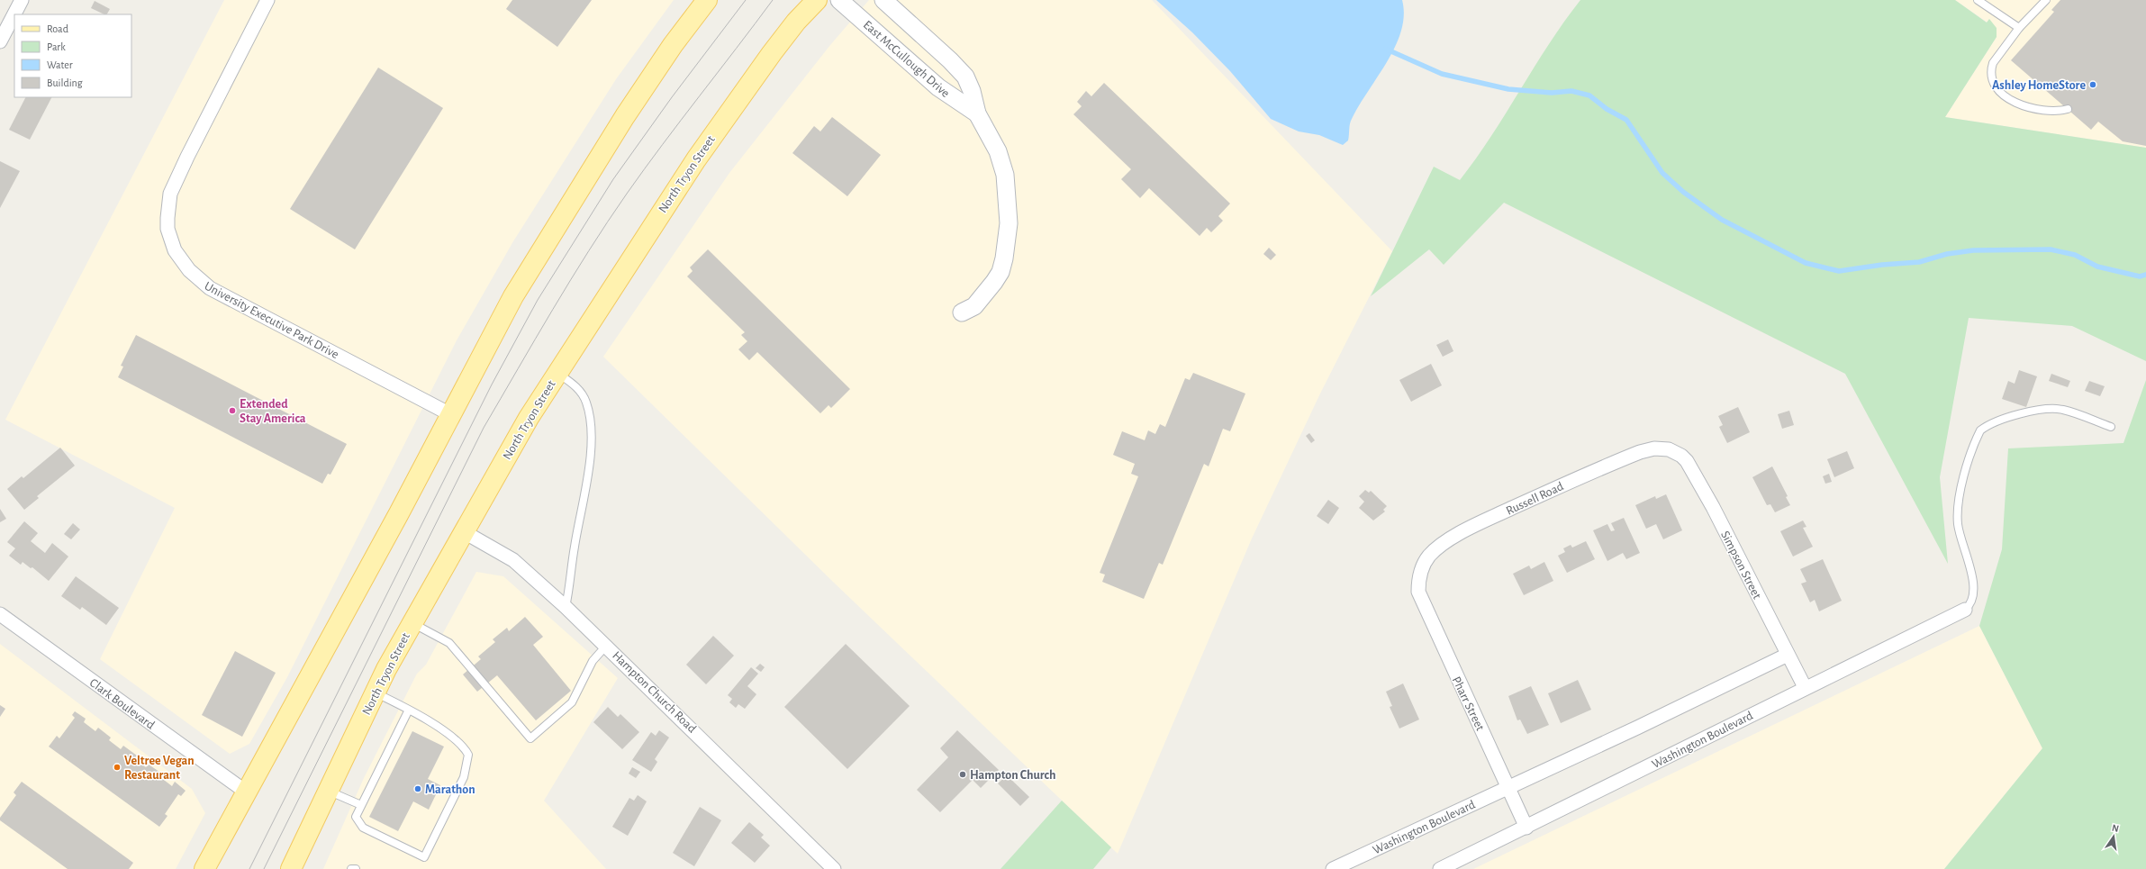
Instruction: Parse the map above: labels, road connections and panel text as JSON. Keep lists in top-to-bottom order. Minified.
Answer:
{"streets":{"main road":["North Tryon Street"],"street":["East McCullough Drive","University Executive Park Drive","Russell Road","Simpson Street","Hampton Church Road","Clark Boulevard","Pharr Street","Washington Boulevard"]},"crossings":[["North Tryon Street","Hampton Church Road"],["Russell Road","Simpson Street"],["Russell Road","Pharr Street"],["Simpson Street","Washington Boulevard"],["Pharr Street","Washington Boulevard"]],"places":["Ashley HomeStore","Extended Stay America","Veltree Vegan Restaurant","Hampton Church","Marathon"],"legend":["Road","Park","Water","Building"],"north":"top"}
